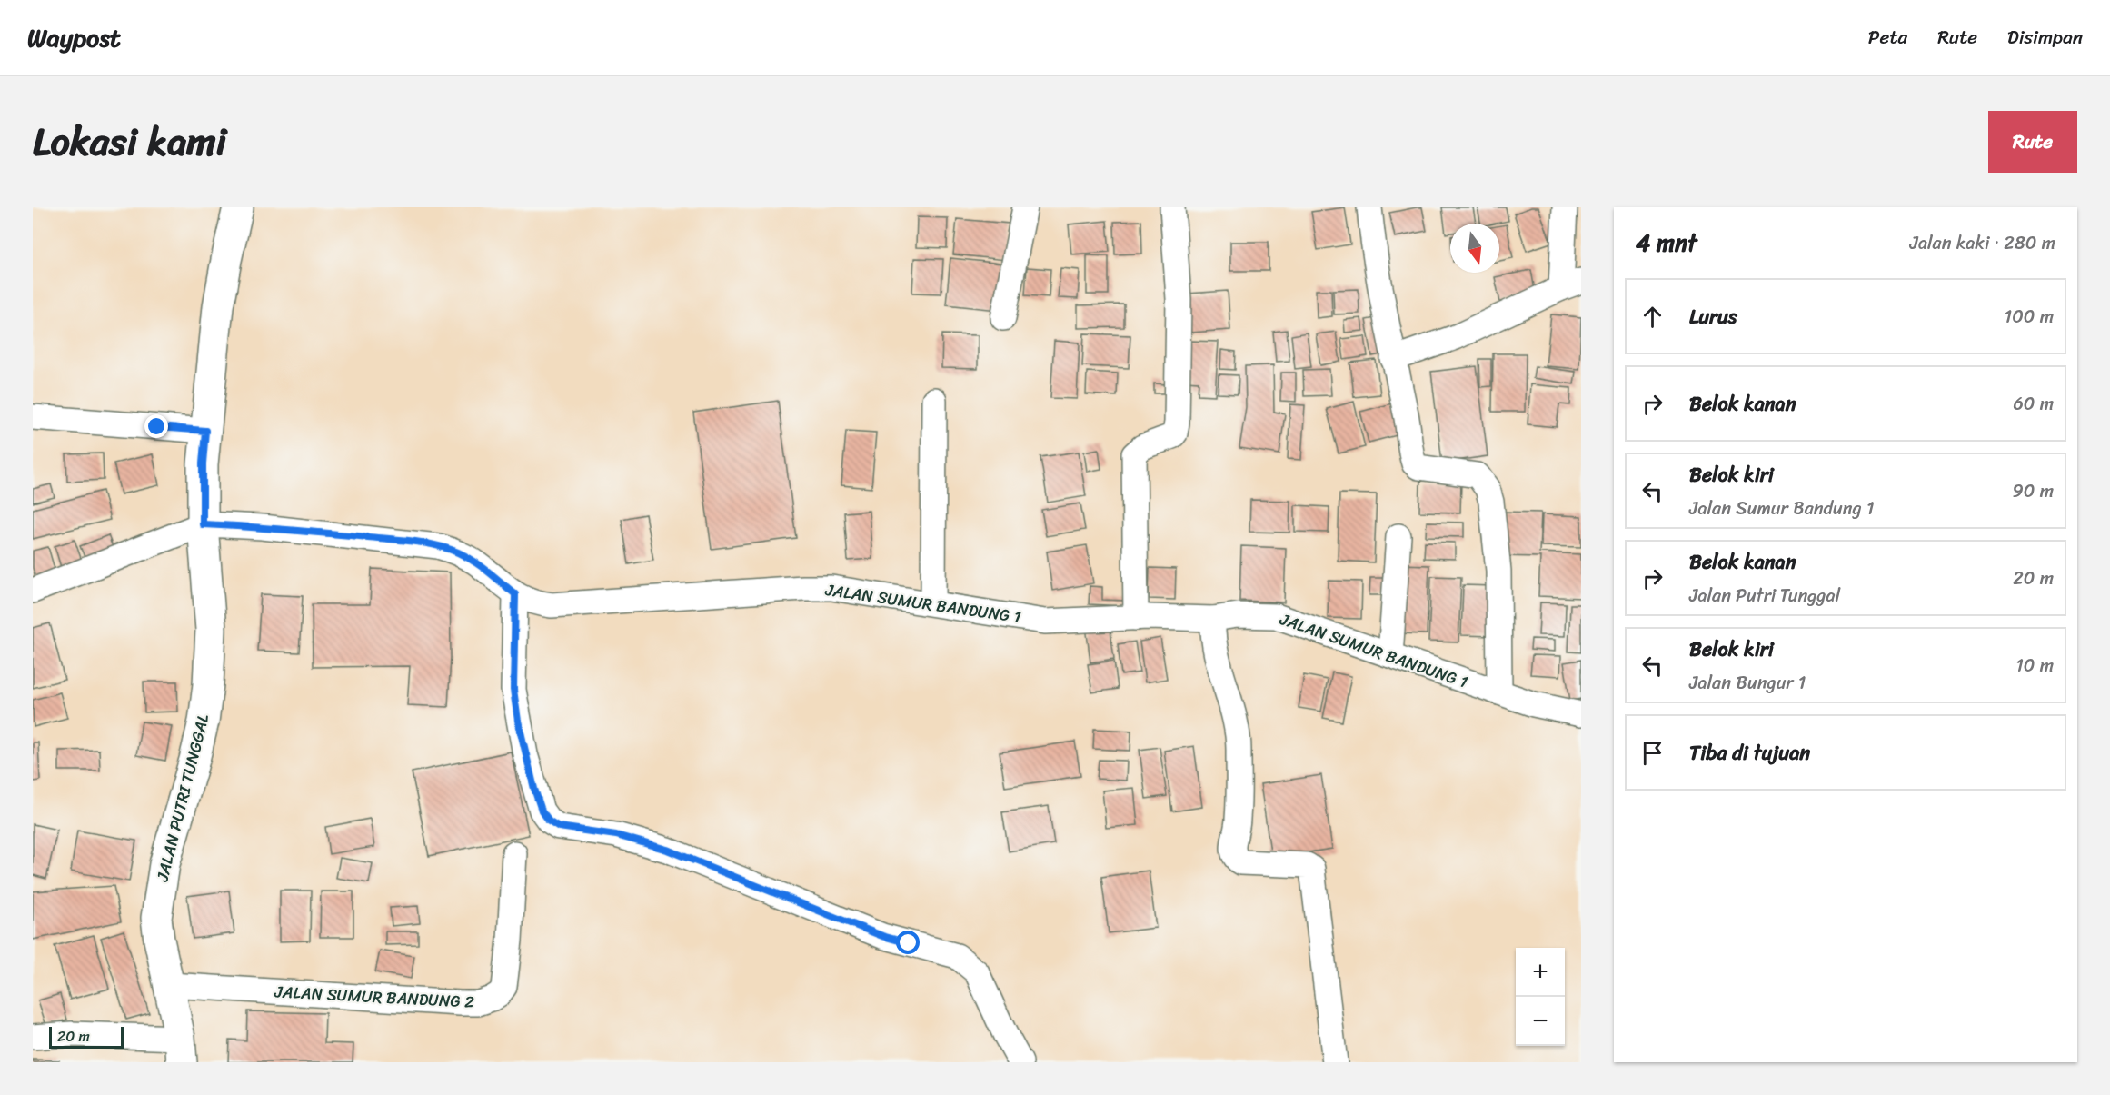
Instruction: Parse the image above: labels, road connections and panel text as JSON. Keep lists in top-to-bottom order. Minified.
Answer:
{"streets":{"street":["JALAN SUMUR BANDUNG 1","JALAN PUTRI TUNGGAL","JALAN SUMUR BANDUNG 2"]},"crossings":[["JALAN SUMUR BANDUNG 1","JALAN PUTRI TUNGGAL"],["JALAN PUTRI TUNGGAL","JALAN SUMUR BANDUNG 2"]],"scale_bar":"20 m","north":"bottom","page":{"header":"Waypost","nav":["Peta","Rute","Disimpan"],"title":"Lokasi kami","buttons":"Rute","heading":["4 mnt","Jalan kaki · 280 m"],"list":[["Lurus","100 m"],["Belok kanan","60 m"],["Belok kiri","Jalan Sumur Bandung 1","90 m"],["Belok kanan","Jalan Putri Tunggal","20 m"],["Belok kiri","Jalan Bungur 1","10 m"],"Tiba di tujuan"],"map_buttons":["+","−"],"scale":"20 m"}}
